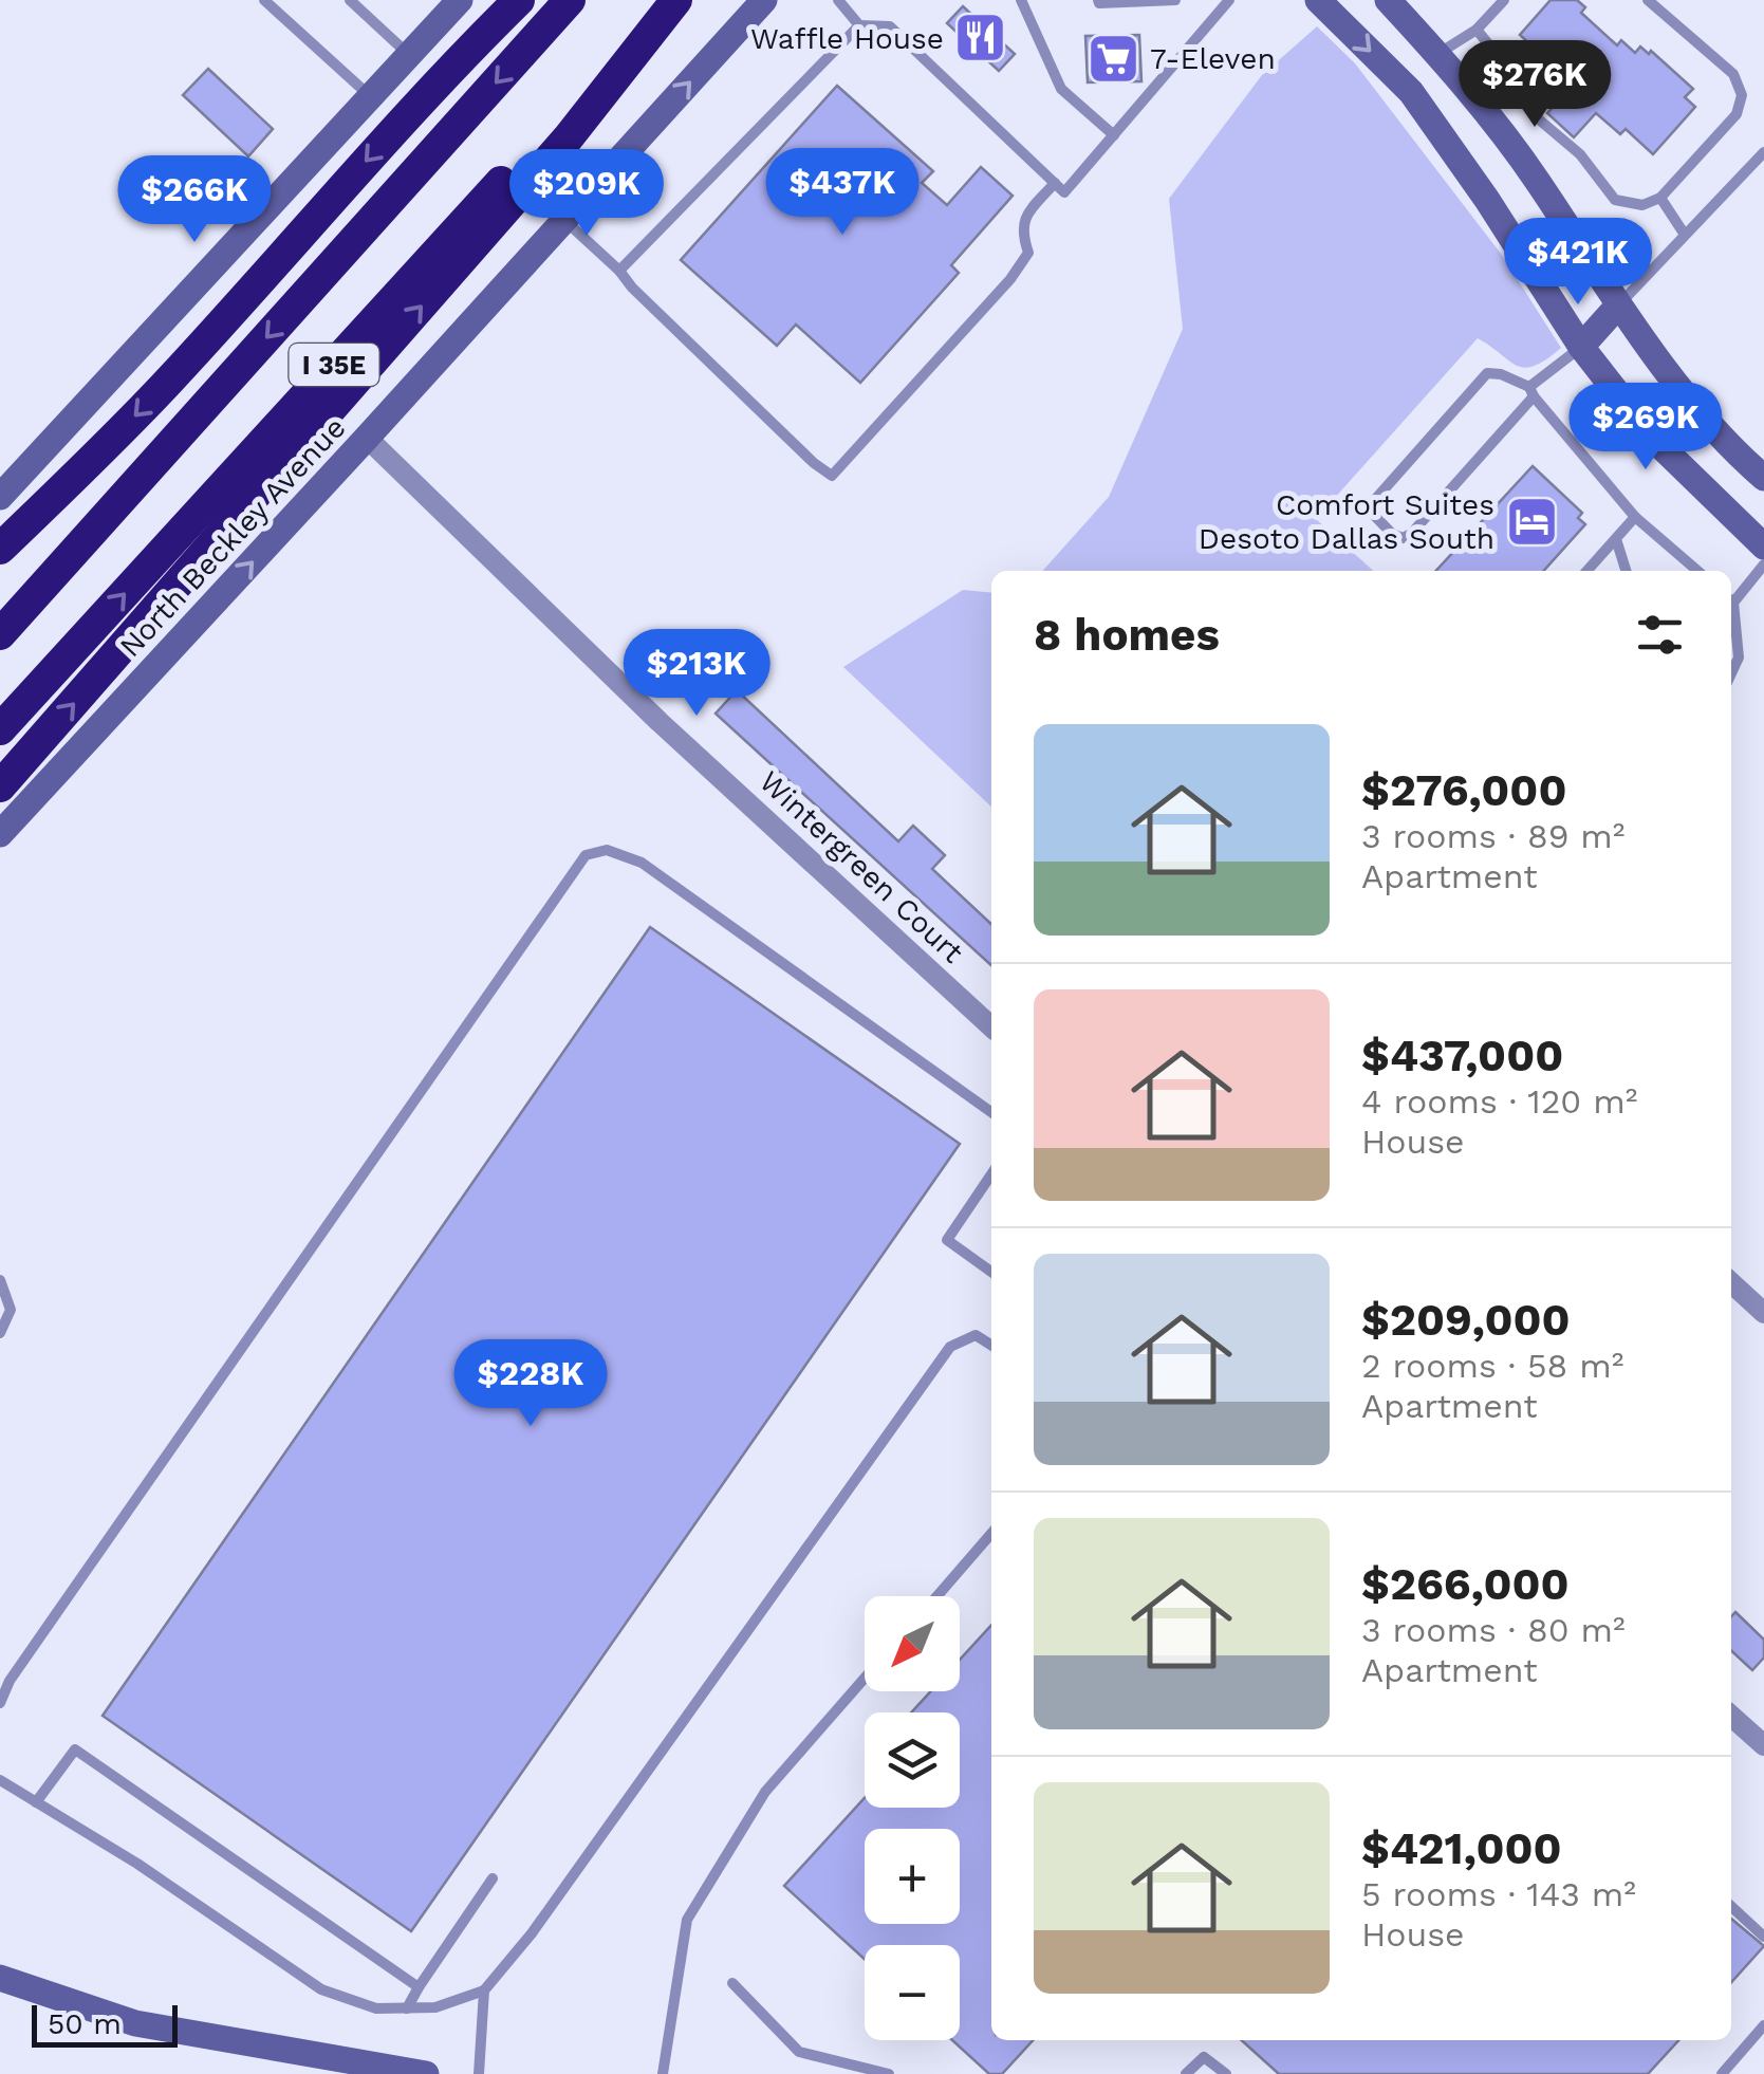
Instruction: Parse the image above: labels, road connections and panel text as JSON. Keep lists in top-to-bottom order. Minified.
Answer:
{"streets":{"highway":["I 35E"],"main road":["North Beckley Avenue"],"street":["Wintergreen Court"]},"crossings":[["North Beckley Avenue","Wintergreen Court"]],"places":{"restaurant":["Waffle House"],"supermarket":["7-Eleven"],"hotel":["Comfort Suites Desoto Dallas South"]},"scale_bar":"50 m","north":"bottom left","page":{"price":["$276K","$437K","$209K","$266K","$421K","$269K","$213K","$228K"],"heading":"8 homes","list":[{"name":"$276,000","note":"3 rooms · 89 m² · Apartment"},{"name":"$437,000","note":"4 rooms · 120 m² · House"},{"name":"$209,000","note":"2 rooms · 58 m² · Apartment"},{"name":"$266,000","note":"3 rooms · 80 m² · Apartment"},{"name":"$421,000","note":"5 rooms · 143 m² · House"}],"map_buttons":["+","−"],"scale":"50 m"}}
